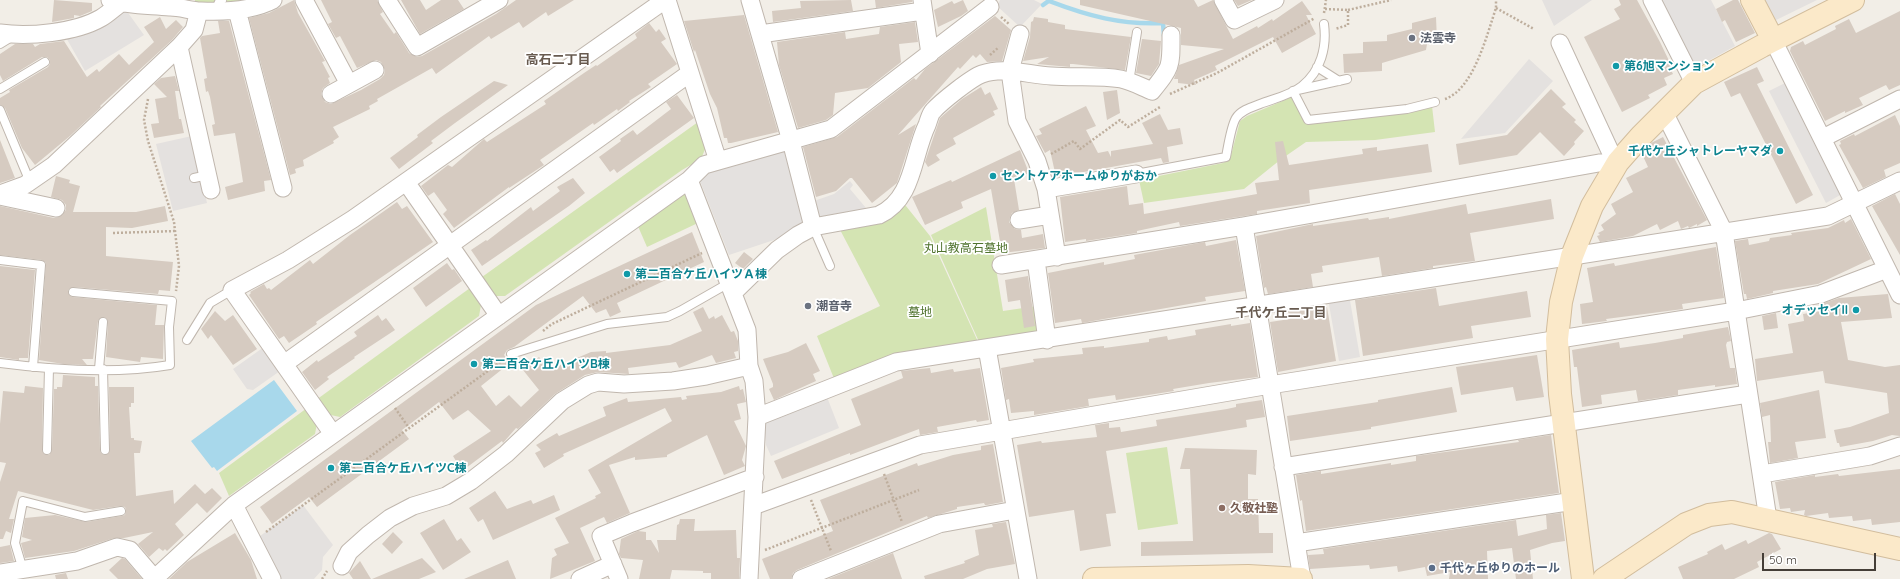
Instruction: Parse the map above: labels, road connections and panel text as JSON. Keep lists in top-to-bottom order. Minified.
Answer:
{"districts":["高石二丁目","千代ケ丘二丁目"],"parks":["丸山教高石墓地","墓地"],"places":["法雲寺","第6旭マンション","千代ケ丘シャトレーヤマダ","セントケアホームゆりがおか","第二百合ケ丘ハイツＡ棟","潮音寺","オデッセイII","第二百合ケ丘ハイツB棟","第二百合ケ丘ハイツC棟","久敬社塾","千代ヶ丘ゆりのホール"],"scale_bar":"50 m"}
